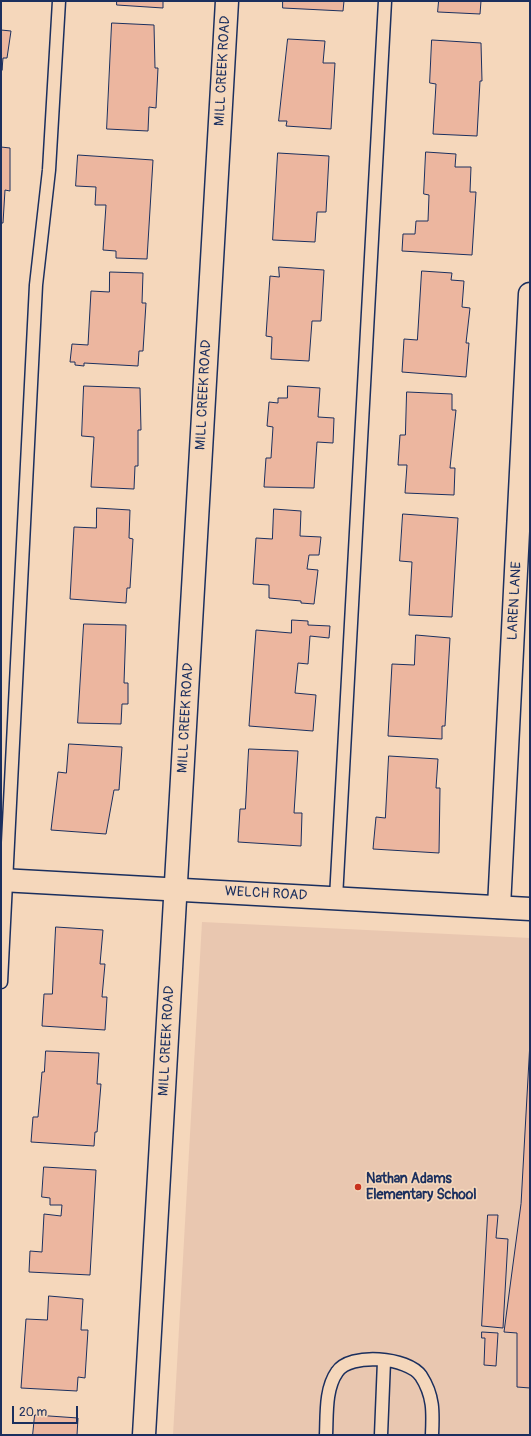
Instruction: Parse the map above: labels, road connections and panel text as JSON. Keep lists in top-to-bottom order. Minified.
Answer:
{"streets":{"street":["MILL CREEK ROAD","LAREN LANE","WELCH ROAD"]},"crossings":[["MILL CREEK ROAD","WELCH ROAD"],["LAREN LANE","WELCH ROAD"]],"places":["Nathan Adams Elementary School"],"scale_bar":"20 m"}
